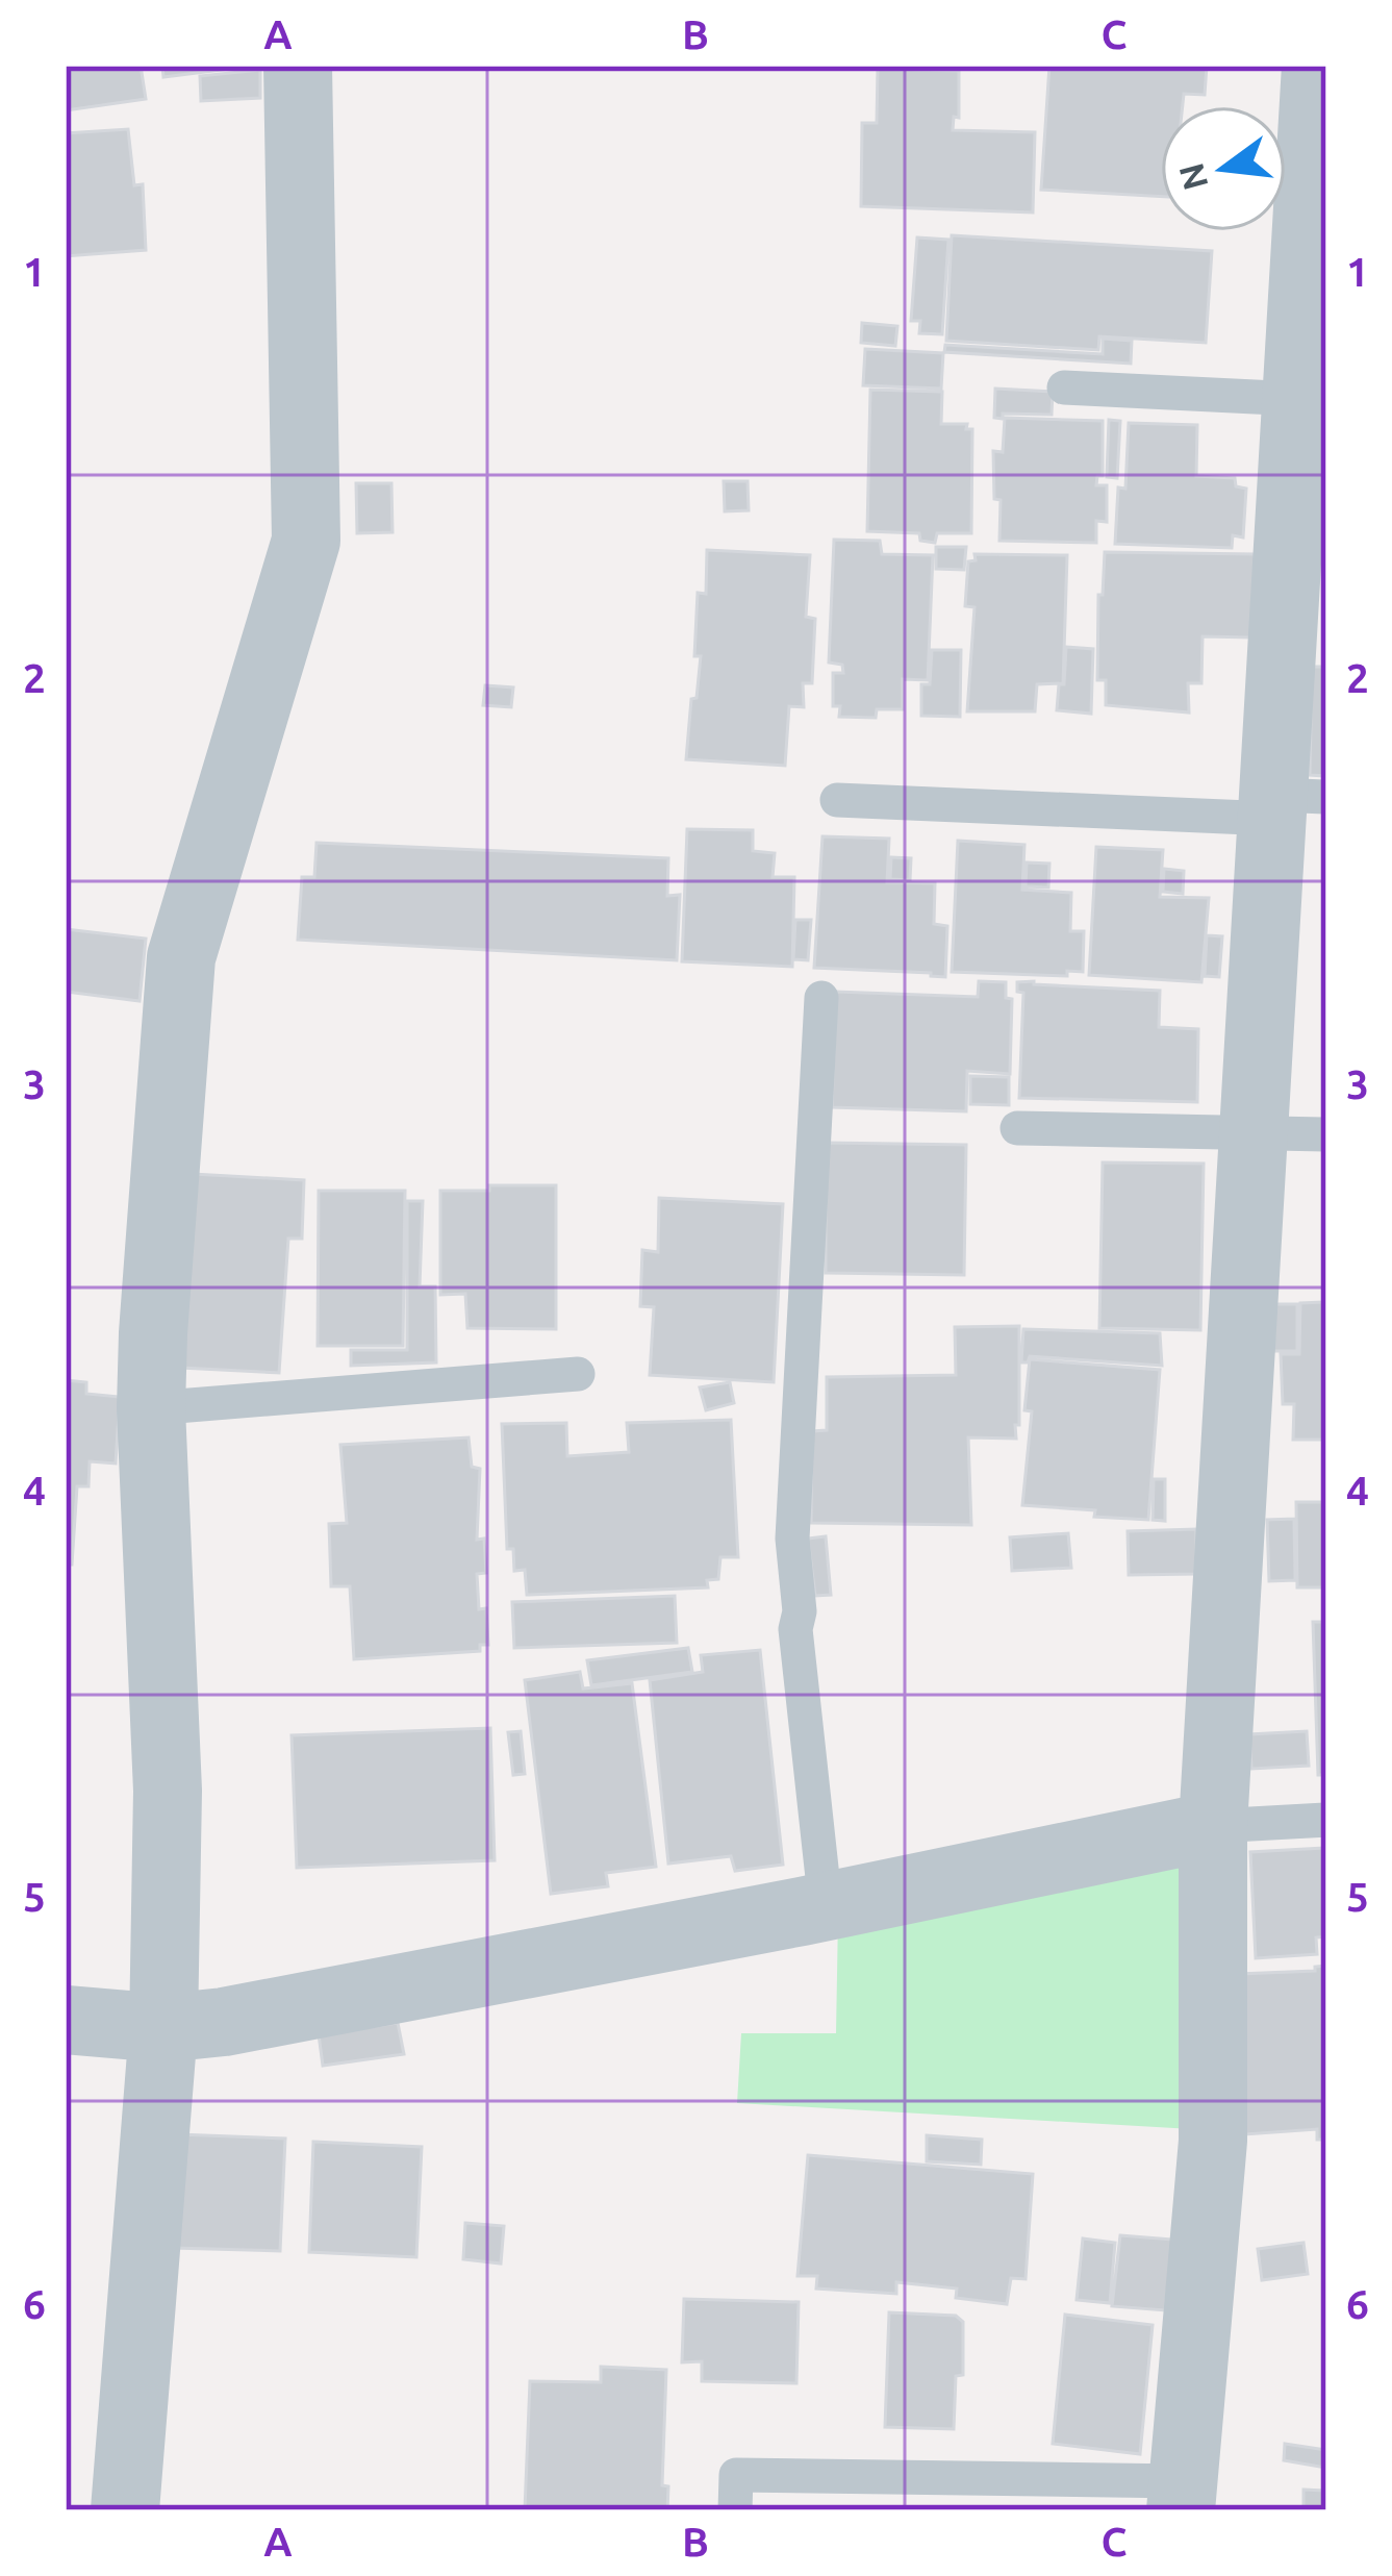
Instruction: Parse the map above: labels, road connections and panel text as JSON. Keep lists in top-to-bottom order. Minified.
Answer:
{"north":"left","grid":{"columns":["A","B","C"],"rows":["1","2","3","4","5","6"]}}
